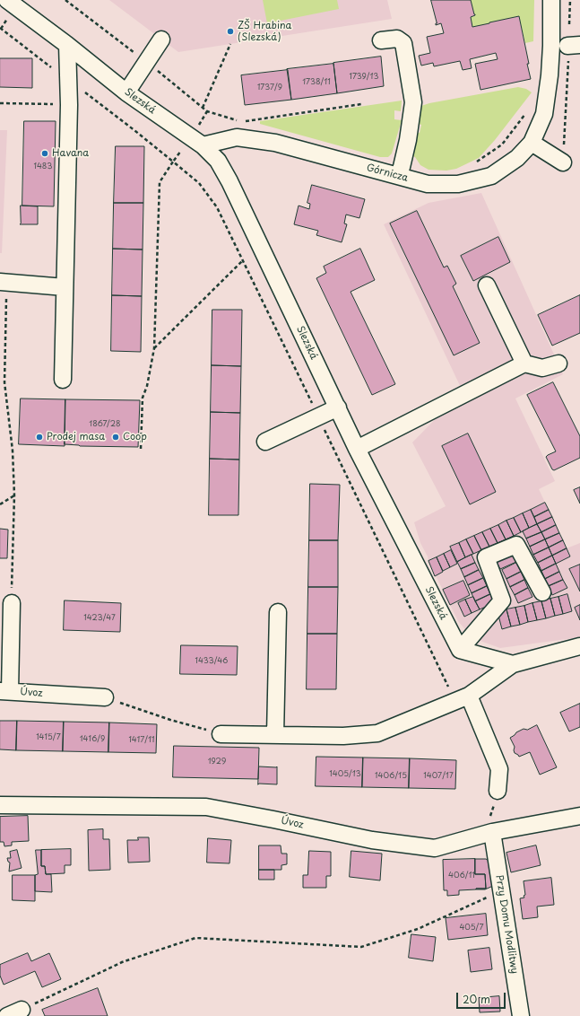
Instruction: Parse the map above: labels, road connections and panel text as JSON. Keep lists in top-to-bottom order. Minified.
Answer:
{"streets":{"street":["Slezská","Górnicza","Úvoz","Przy Domu Modlitwy"]},"crossings":[["Slezská","Górnicza"],["Úvoz","Przy Domu Modlitwy"]],"places":["ZŠ Hrabina (Slezská)","Havana","Prodej masa","Coop"],"house_numbers":["1739/13","1738/11","1737/9","1483","1867/28","1423/47","1433/46","1415/7","1416/9","1417/11","1929","1405/13","1406/15","1407/17","406/11","405/7"],"scale_bar":"20 m"}
